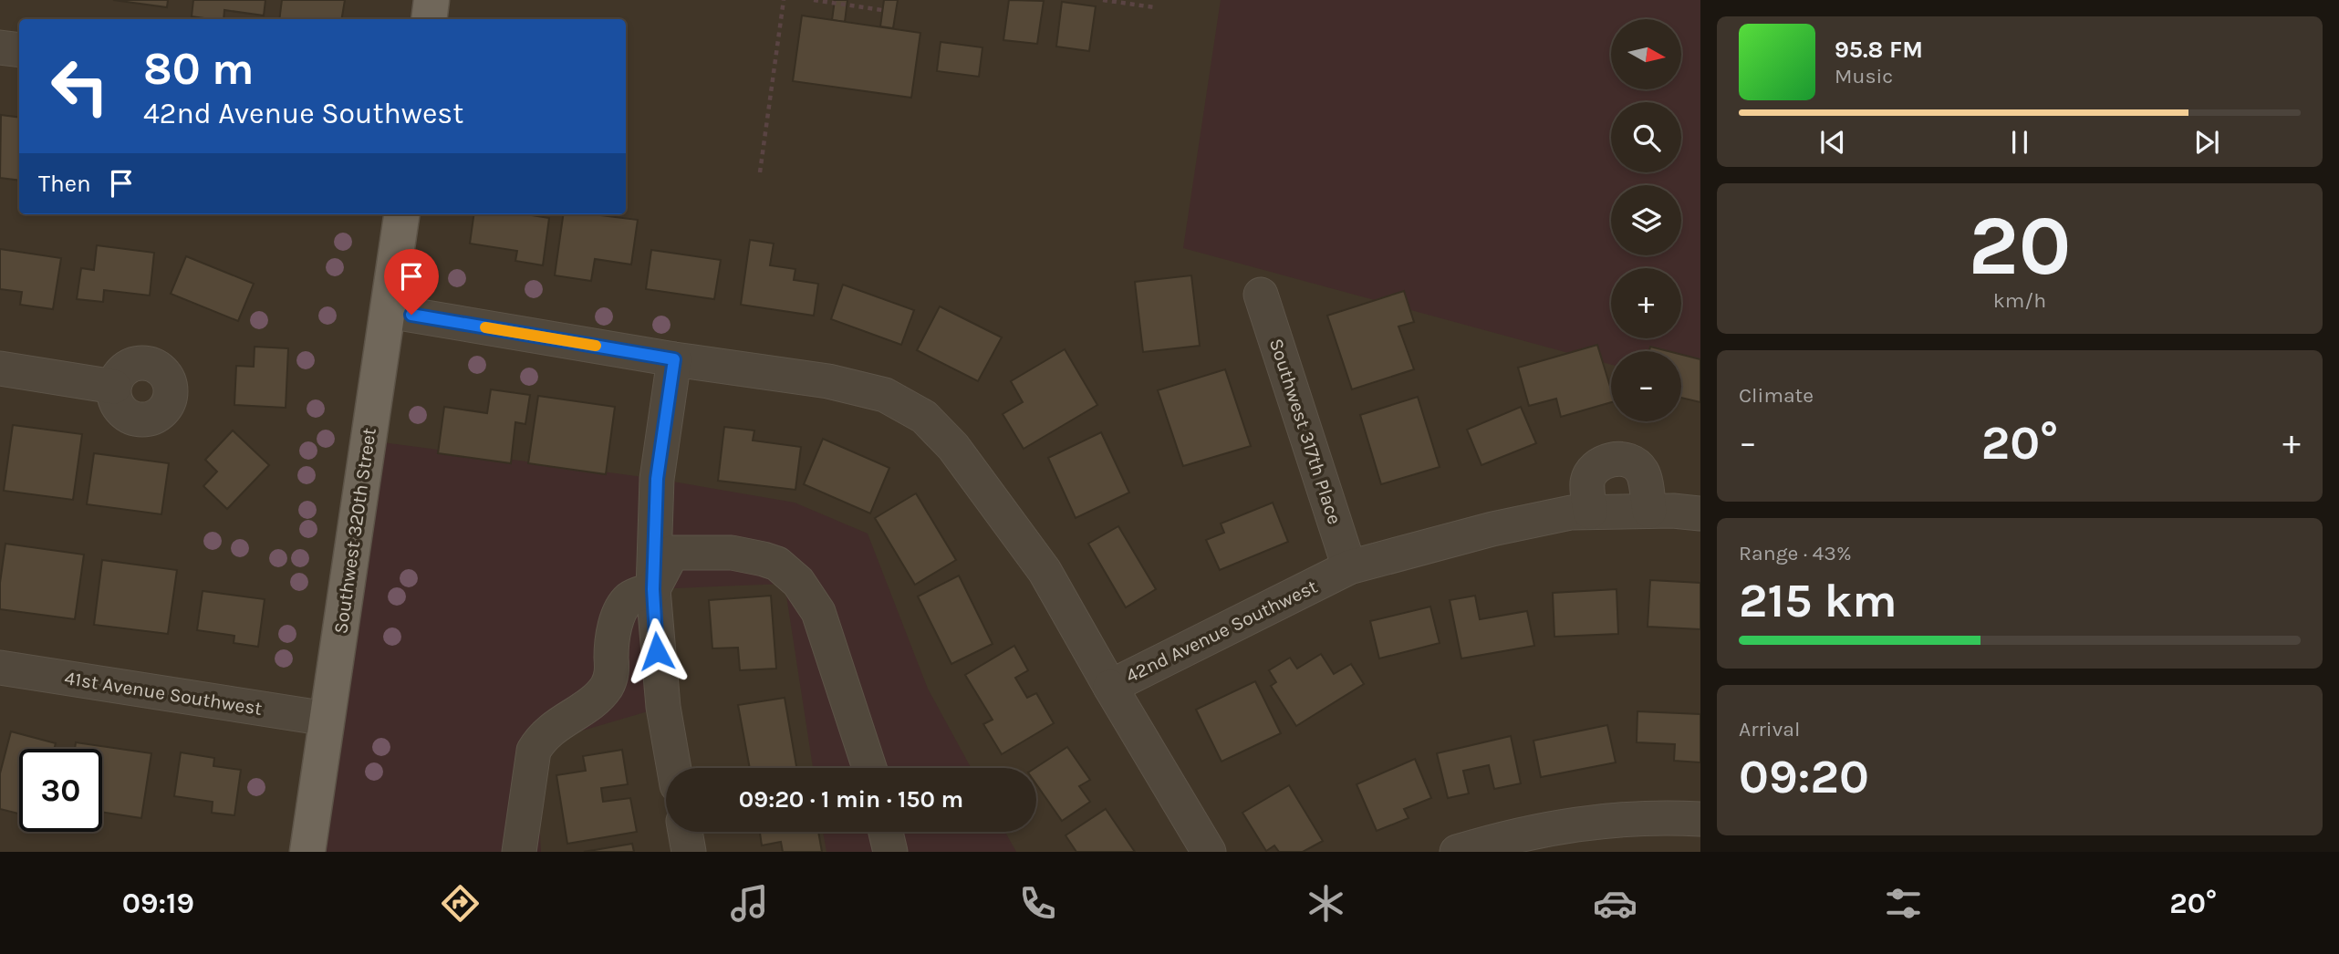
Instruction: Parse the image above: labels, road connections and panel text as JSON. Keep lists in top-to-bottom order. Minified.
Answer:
{"streets":{"main road":["Southwest 320th Street"],"street":["Southwest 317th Place","42nd Avenue Southwest","41st Avenue Southwest"]},"crossings":[["Southwest 317th Place","42nd Avenue Southwest"],["Southwest 320th Street","42nd Avenue Southwest"],["Southwest 320th Street","41st Avenue Southwest"]],"north":"right","page":{"map_buttons":["+","−"],"turn":["80 m","42nd Avenue Southwest"],"song":["95.8 FM","Music"],"then":"Then","tile":[["20","km/h"],"Climate",["Range · 43%","215 km"],["Arrival","09:20"]],"heat":["−","20°","+"],"limit":"30","trip":"09:20 · 1 min · 150 m","tabs":["09:19","20°"]}}
